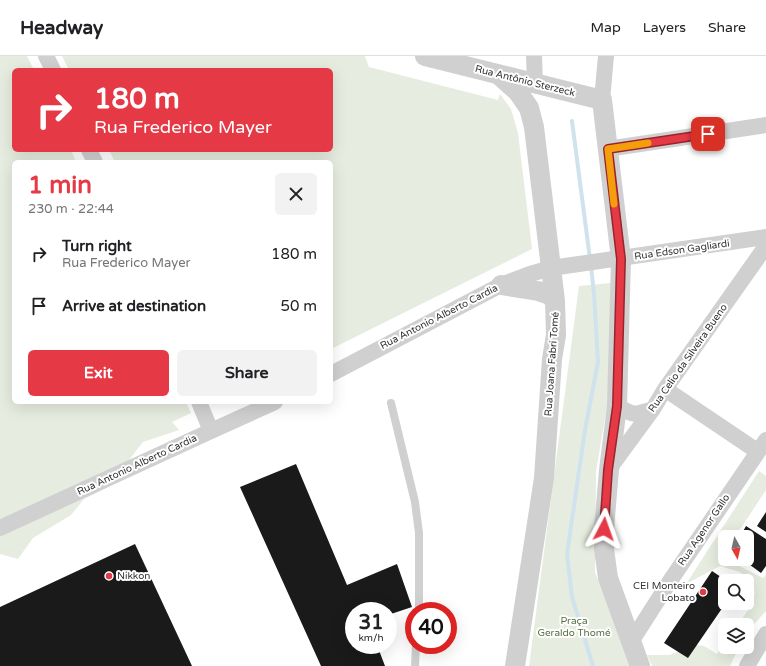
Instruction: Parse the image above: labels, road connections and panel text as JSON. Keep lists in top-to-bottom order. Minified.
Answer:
{"streets":{"street":["Rua Antônio Sterzeck","Rua Edson Gagliardi","Rua Antonio Alberto Cardia","Rua Celio da Silveira Bueno","Rua Joana Fabri Tomé","Rua Agenor Gallo"]},"crossings":[["Rua Antônio Sterzeck","Rua Joana Fabri Tomé"],["Rua Edson Gagliardi","Rua Antonio Alberto Cardia"],["Rua Edson Gagliardi","Rua Joana Fabri Tomé"],["Rua Antonio Alberto Cardia","Rua Joana Fabri Tomé"]],"parks":["Praça Geraldo Thomé"],"places":["Nikkon","CEI Monteiro Lobato"],"north":"bottom","page":{"header":"Headway","nav":["Map","Layers","Share"],"turn":["180 m","Rua Frederico Mayer"],"heading":["1 min","230 m · 22:44"],"list":[{"name":"Turn right","note":"Rua Frederico Mayer","value":"180 m"},{"name":"Arrive at destination","value":"50 m"}],"buttons":["Exit","Share"],"speed":"31 km/h","limit":"40"}}
